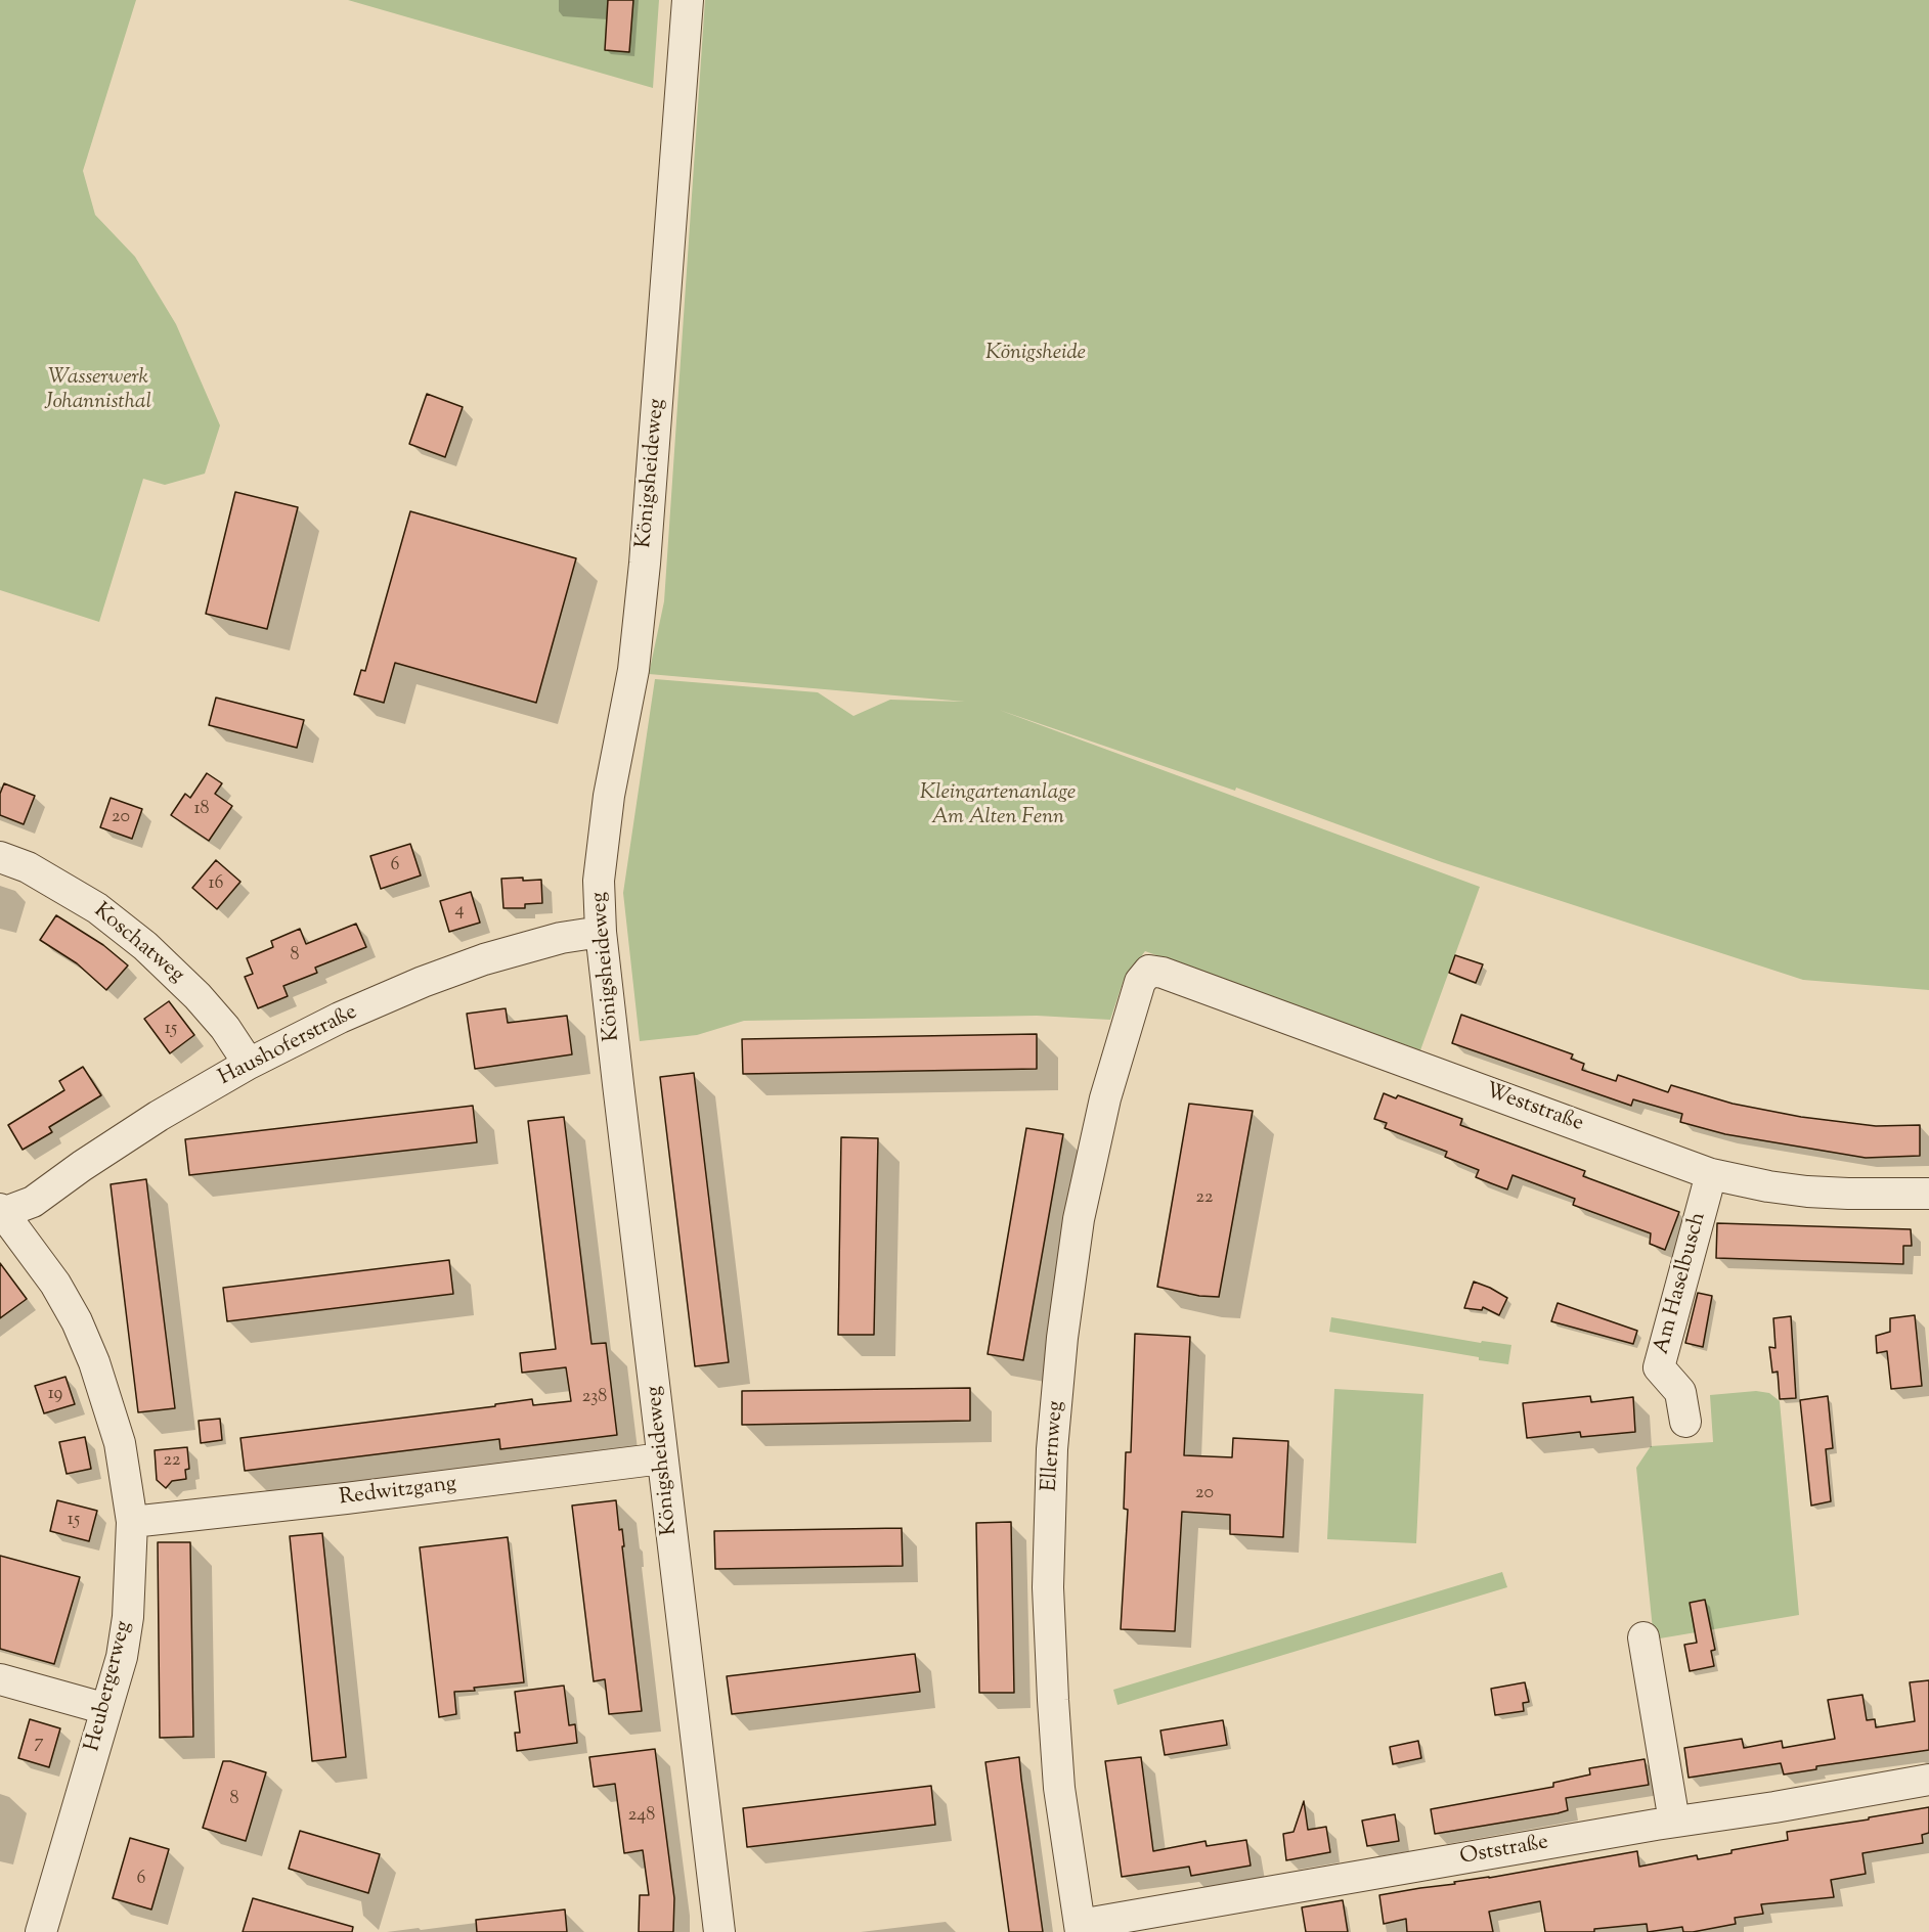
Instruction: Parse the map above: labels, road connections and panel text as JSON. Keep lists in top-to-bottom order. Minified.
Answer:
{"streets":{"street":["Königsheideweg","Koschatweg","Haushoferstraße","Weststraße","Am Haselbusch","Ellernweg","Redwitzgang","Heubergerweg","Oststraße"]},"crossings":[["Königsheideweg","Haushoferstraße"],["Königsheideweg","Redwitzgang"],["Koschatweg","Haushoferstraße"],["Haushoferstraße","Heubergerweg"],["Weststraße","Am Haselbusch"],["Weststraße","Ellernweg"],["Ellernweg","Oststraße"],["Redwitzgang","Heubergerweg"]],"parks":["Königsheide","Wasserwerk Johannisthal","Kleingartenanlage Am Alten Fenn"],"house_numbers":["18","20","6","16","4","8","15","22","19","238","22","20","15","7","8","248","6"]}
